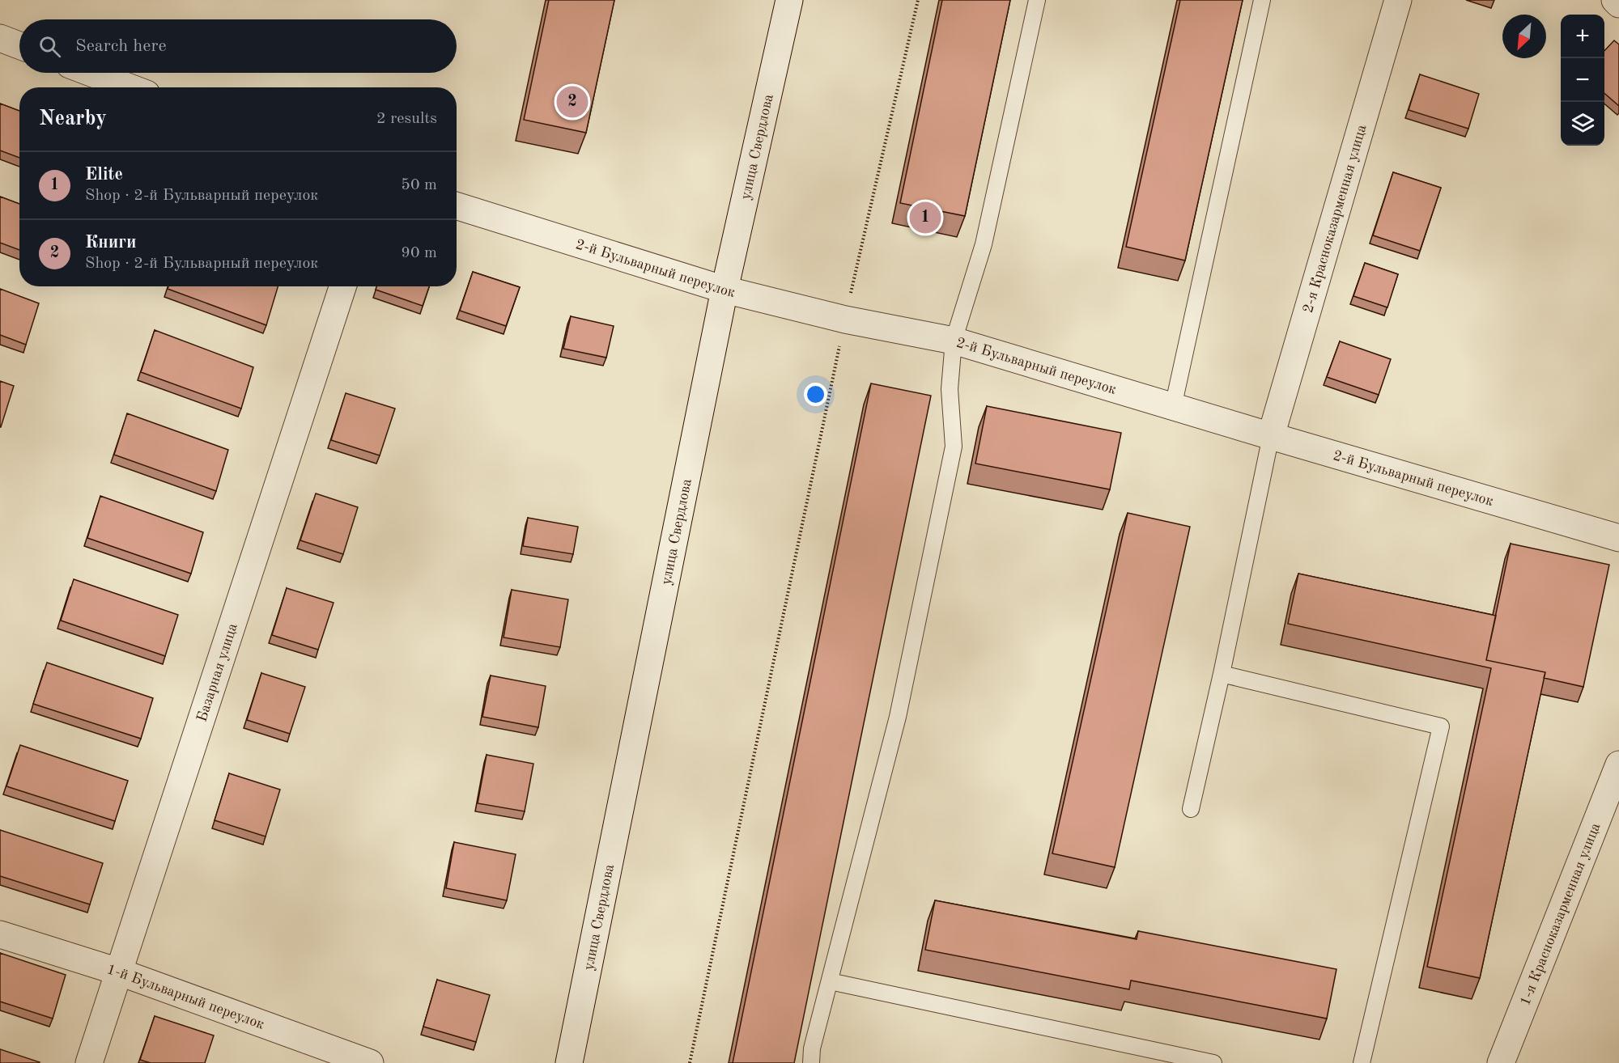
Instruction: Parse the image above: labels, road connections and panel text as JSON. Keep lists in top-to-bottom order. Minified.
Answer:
{"streets":{"street":["улица Свердлова","2-я Красноказарменная улица","2-й Бульварный переулок","Базарная улица","1-я Красноказарменная улица","1-й Бульварный переулок"]},"crossings":[["улица Свердлова","2-й Бульварный переулок"],["2-я Красноказарменная улица","2-й Бульварный переулок"],["Базарная улица","1-й Бульварный переулок"]],"north":"bottom left","page":{"map_buttons":["+","−"],"search":"Search here","pins":["2","1"],"heading":["Nearby","2 results"],"list":[{"mark":"1","name":"Elite","note":"Shop · 2-й Бульварный переулок","value":"50 m"},{"mark":"2","name":"Книги","note":"Shop · 2-й Бульварный переулок","value":"90 m"}]}}
